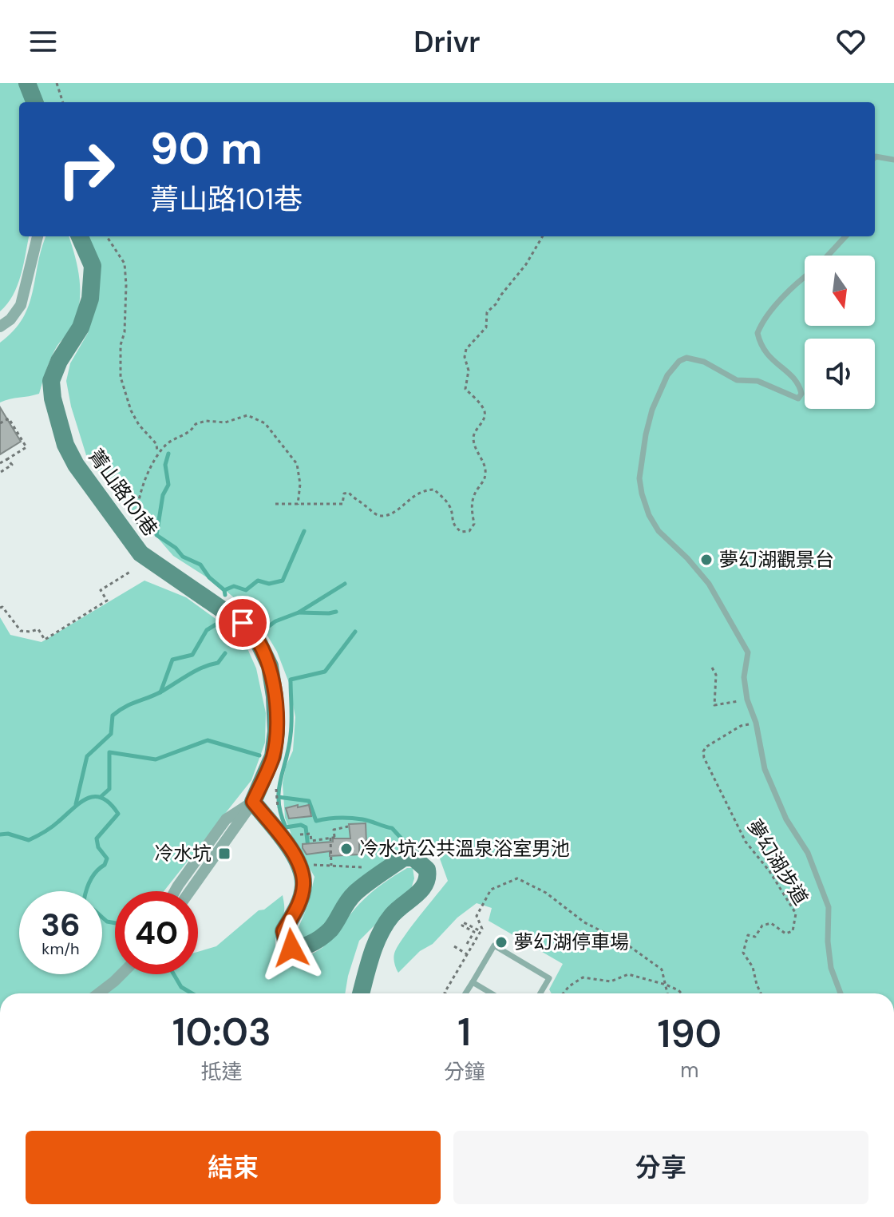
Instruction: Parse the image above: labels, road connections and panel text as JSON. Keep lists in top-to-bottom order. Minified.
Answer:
{"streets":{"street":["菁山路101巷"],"path":["夢幻湖步道"]},"places":{"other":["夢幻湖觀景台","冷水坑公共溫泉浴室男池","夢幻湖停車場"],"transit":["冷水坑"]},"north":"bottom","page":{"header":"Drivr","turn":["90 m","菁山路101巷"],"speed":"36 km/h","limit":"40","eta":["10:03","抵達","1","分鐘","190","m"],"buttons":["結束","分享"]}}
